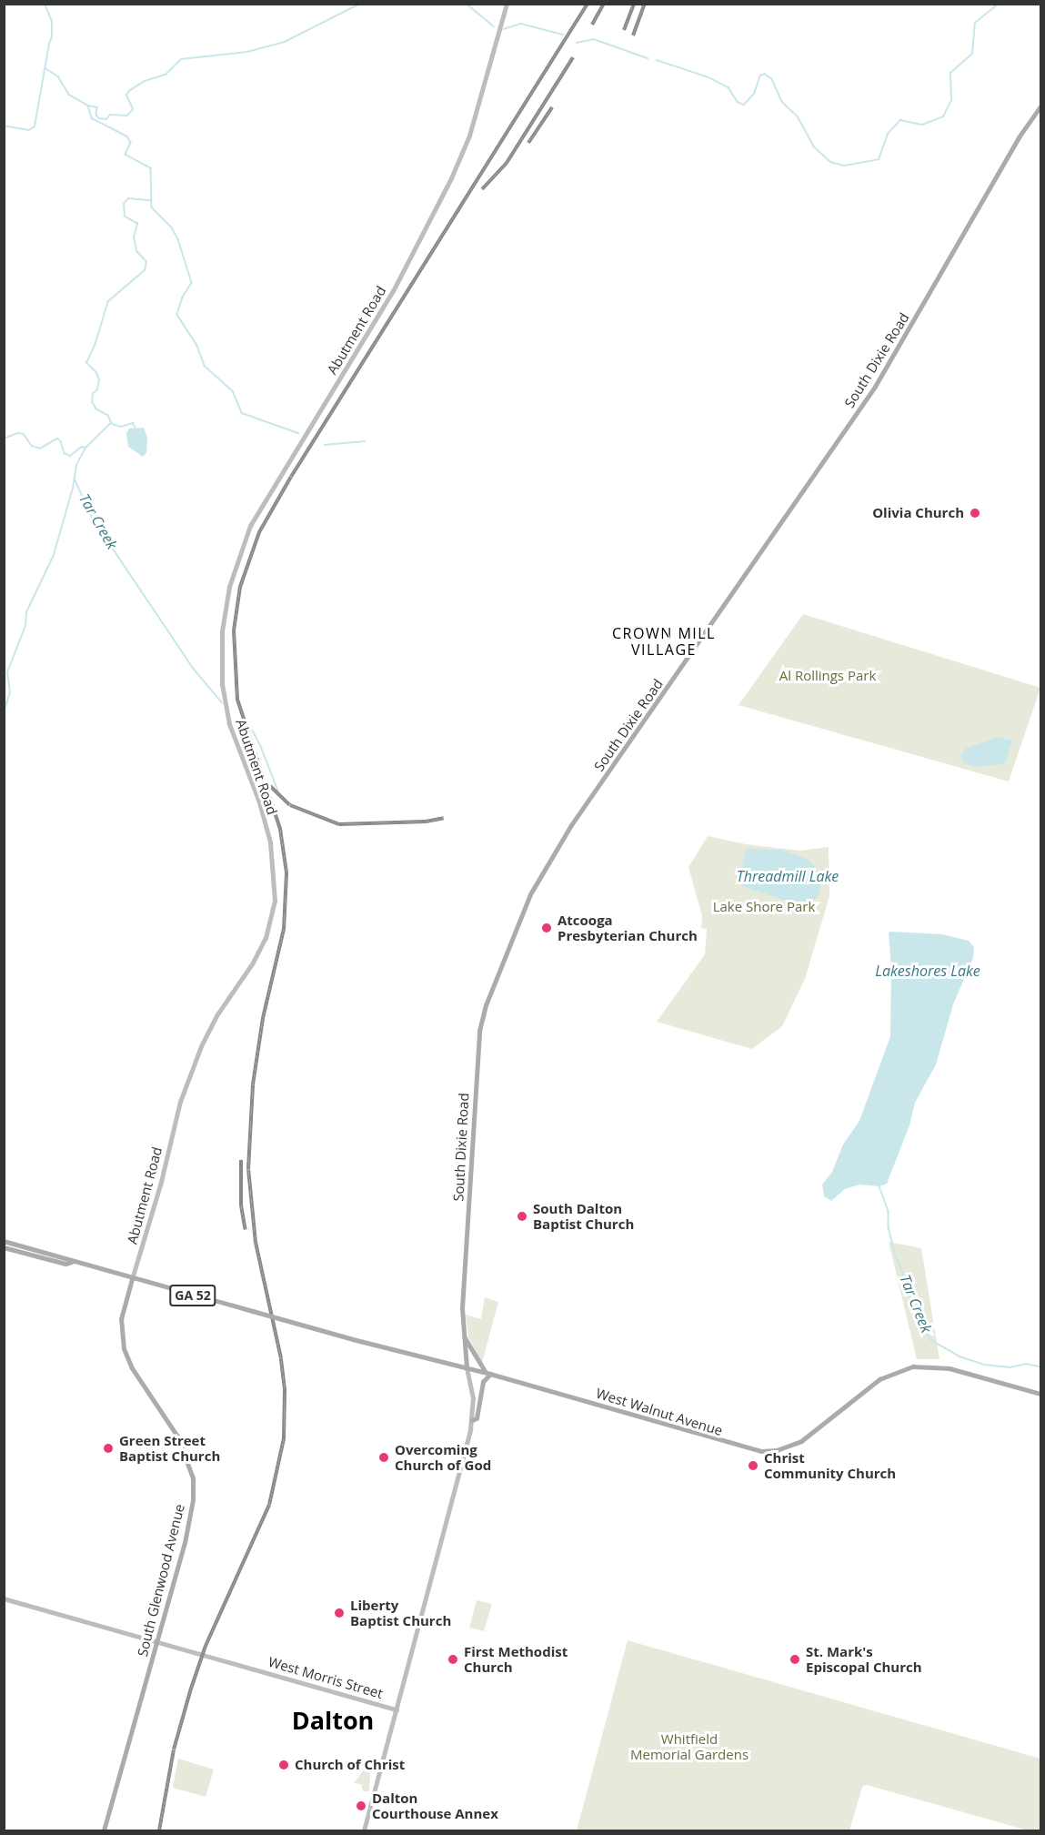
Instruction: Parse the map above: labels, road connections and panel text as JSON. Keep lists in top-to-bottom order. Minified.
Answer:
{"streets":{"main road":["Abutment Road","South Dixie Road","GA 52","West Walnut Avenue","South Glenwood Avenue","West Morris Street"]},"crossings":[["Abutment Road","GA 52"],["Abutment Road","West Walnut Avenue"],["Abutment Road","South Glenwood Avenue"],["South Dixie Road","West Walnut Avenue"],["GA 52","West Walnut Avenue"],["GA 52","South Glenwood Avenue"],["West Walnut Avenue","South Glenwood Avenue"],["South Glenwood Avenue","West Morris Street"]],"districts":["CROWN MILL VILLAGE","Dalton"],"water":["Tar Creek","Threadmill Lake","Lakeshores Lake"],"parks":["Al Rollings Park","Lake Shore Park","Whitfield Memorial Gardens"],"places":["Olivia Church","Atcooga Presbyterian Church","South Dalton Baptist Church","Green Street Baptist Church","Overcoming Church of God","Christ Community Church","Liberty Baptist Church","First Methodist Church","St. Mark's Episcopal Church","Church of Christ","Dalton Courthouse Annex"]}
